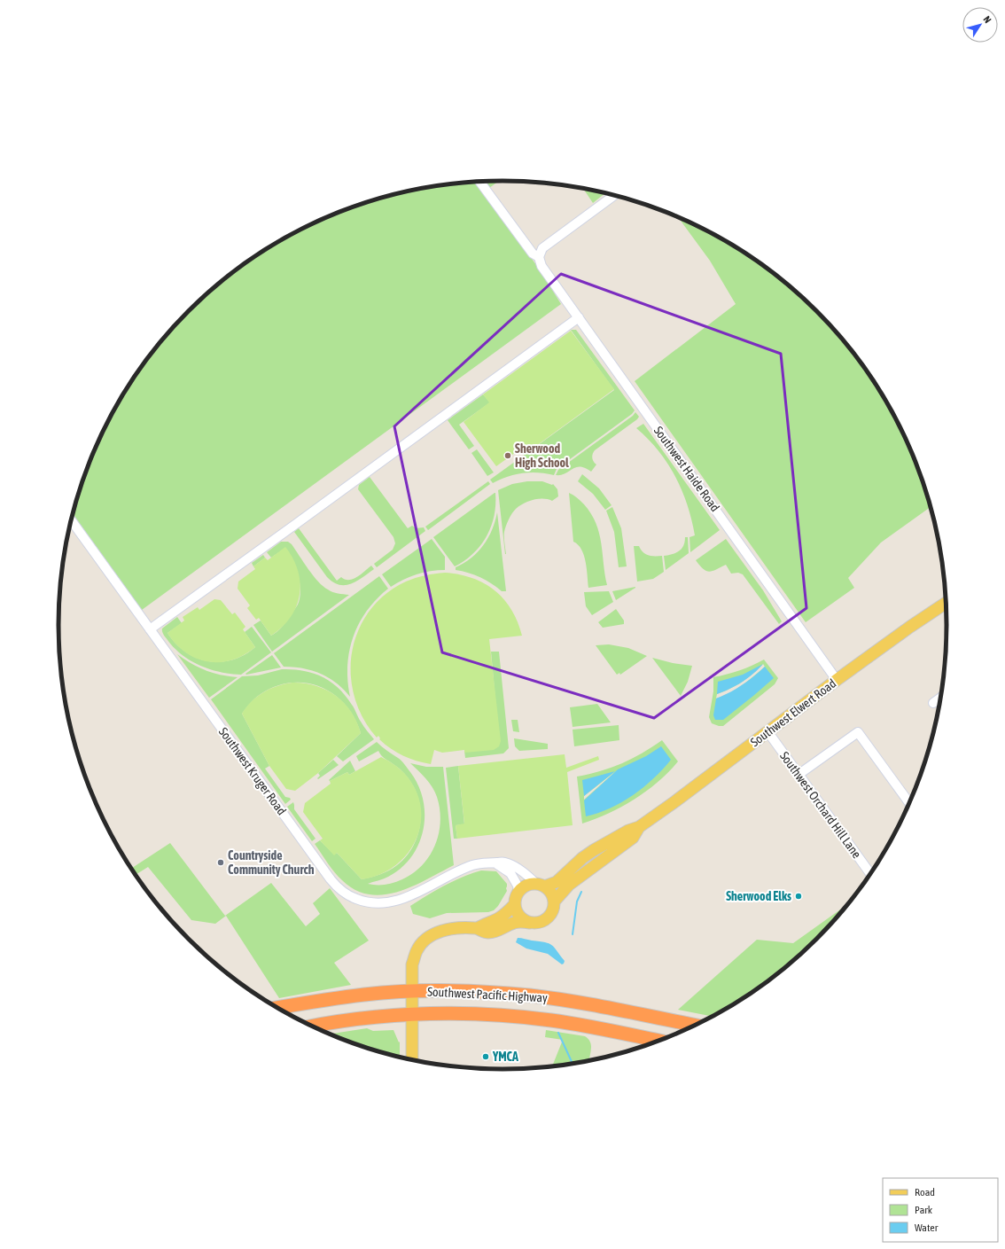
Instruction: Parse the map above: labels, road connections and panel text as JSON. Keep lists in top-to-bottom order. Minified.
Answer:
{"streets":{"highway":["Southwest Pacific Highway"],"main road":["Southwest Elwert Road"],"street":["Southwest Haide Road","Southwest Kruger Road","Southwest Orchard Hill Lane"]},"crossings":[["Southwest Haide Road","Southwest Elwert Road"],["Southwest Elwert Road","Southwest Kruger Road"],["Southwest Elwert Road","Southwest Orchard Hill Lane"]],"places":["Sherwood High School","Countryside Community Church","Sherwood Elks","YMCA"],"legend":["Road","Park","Water"],"north":"top right"}
